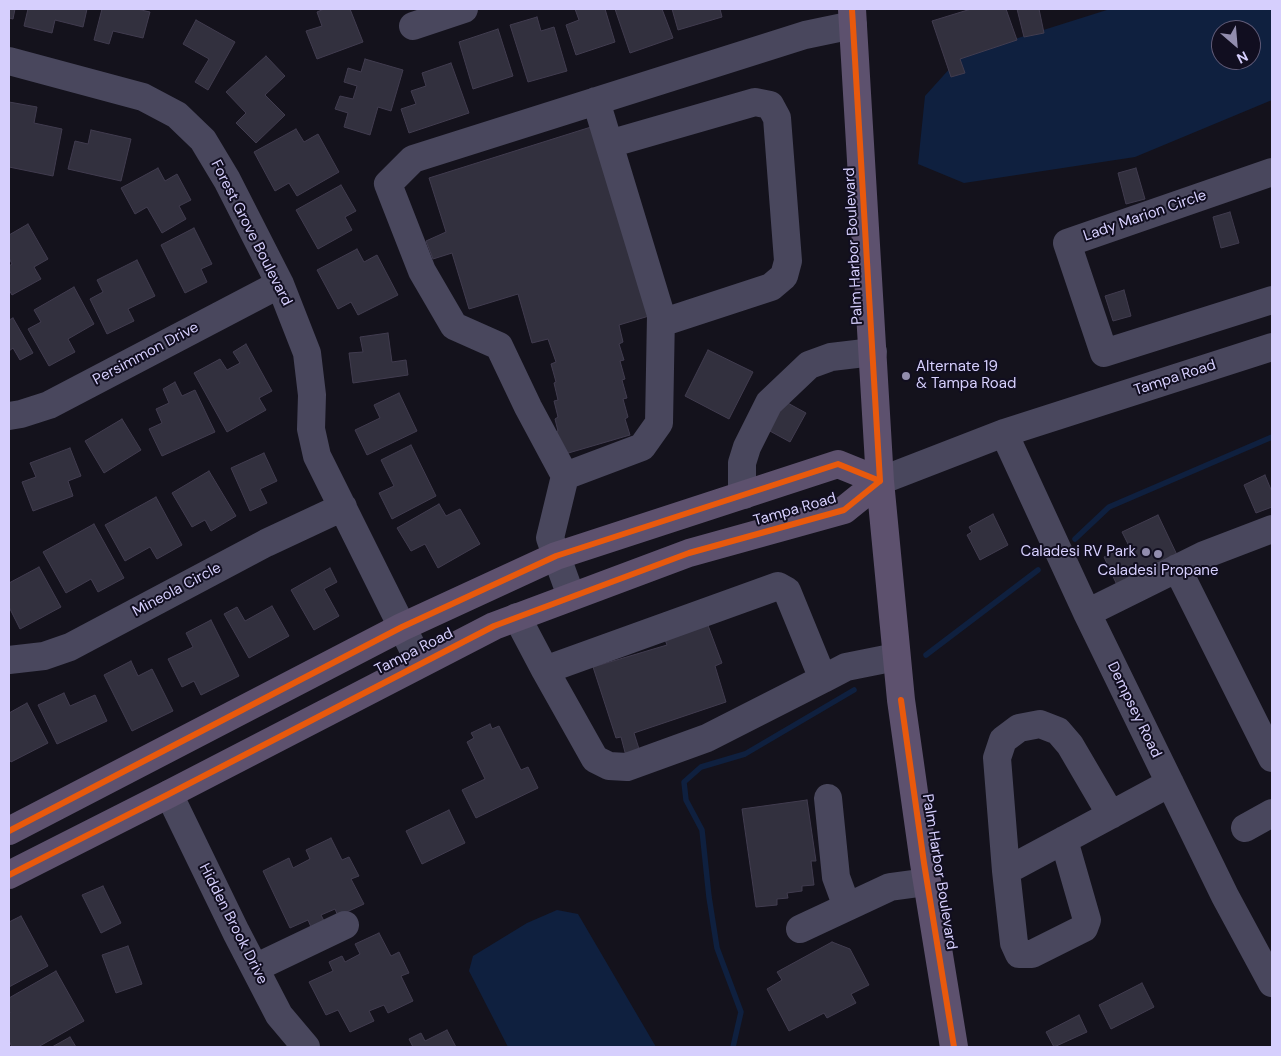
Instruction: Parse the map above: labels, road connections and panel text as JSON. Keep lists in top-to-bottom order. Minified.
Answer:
{"streets":{"main road":["Palm Harbor Boulevard","Tampa Road"],"street":["Lady Marion Circle","Forest Grove Boulevard","Persimmon Drive","Mineola Circle","Dempsey Road","Hidden Brook Drive"]},"crossings":[["Forest Grove Boulevard","Persimmon Drive"],["Forest Grove Boulevard","Tampa Road"],["Forest Grove Boulevard","Mineola Circle"],["Palm Harbor Boulevard","Tampa Road"],["Tampa Road","Dempsey Road"],["Tampa Road","Hidden Brook Drive"]],"places":["Alternate 19 & Tampa Road","Caladesi RV Park","Caladesi Propane"],"north":"bottom right"}
